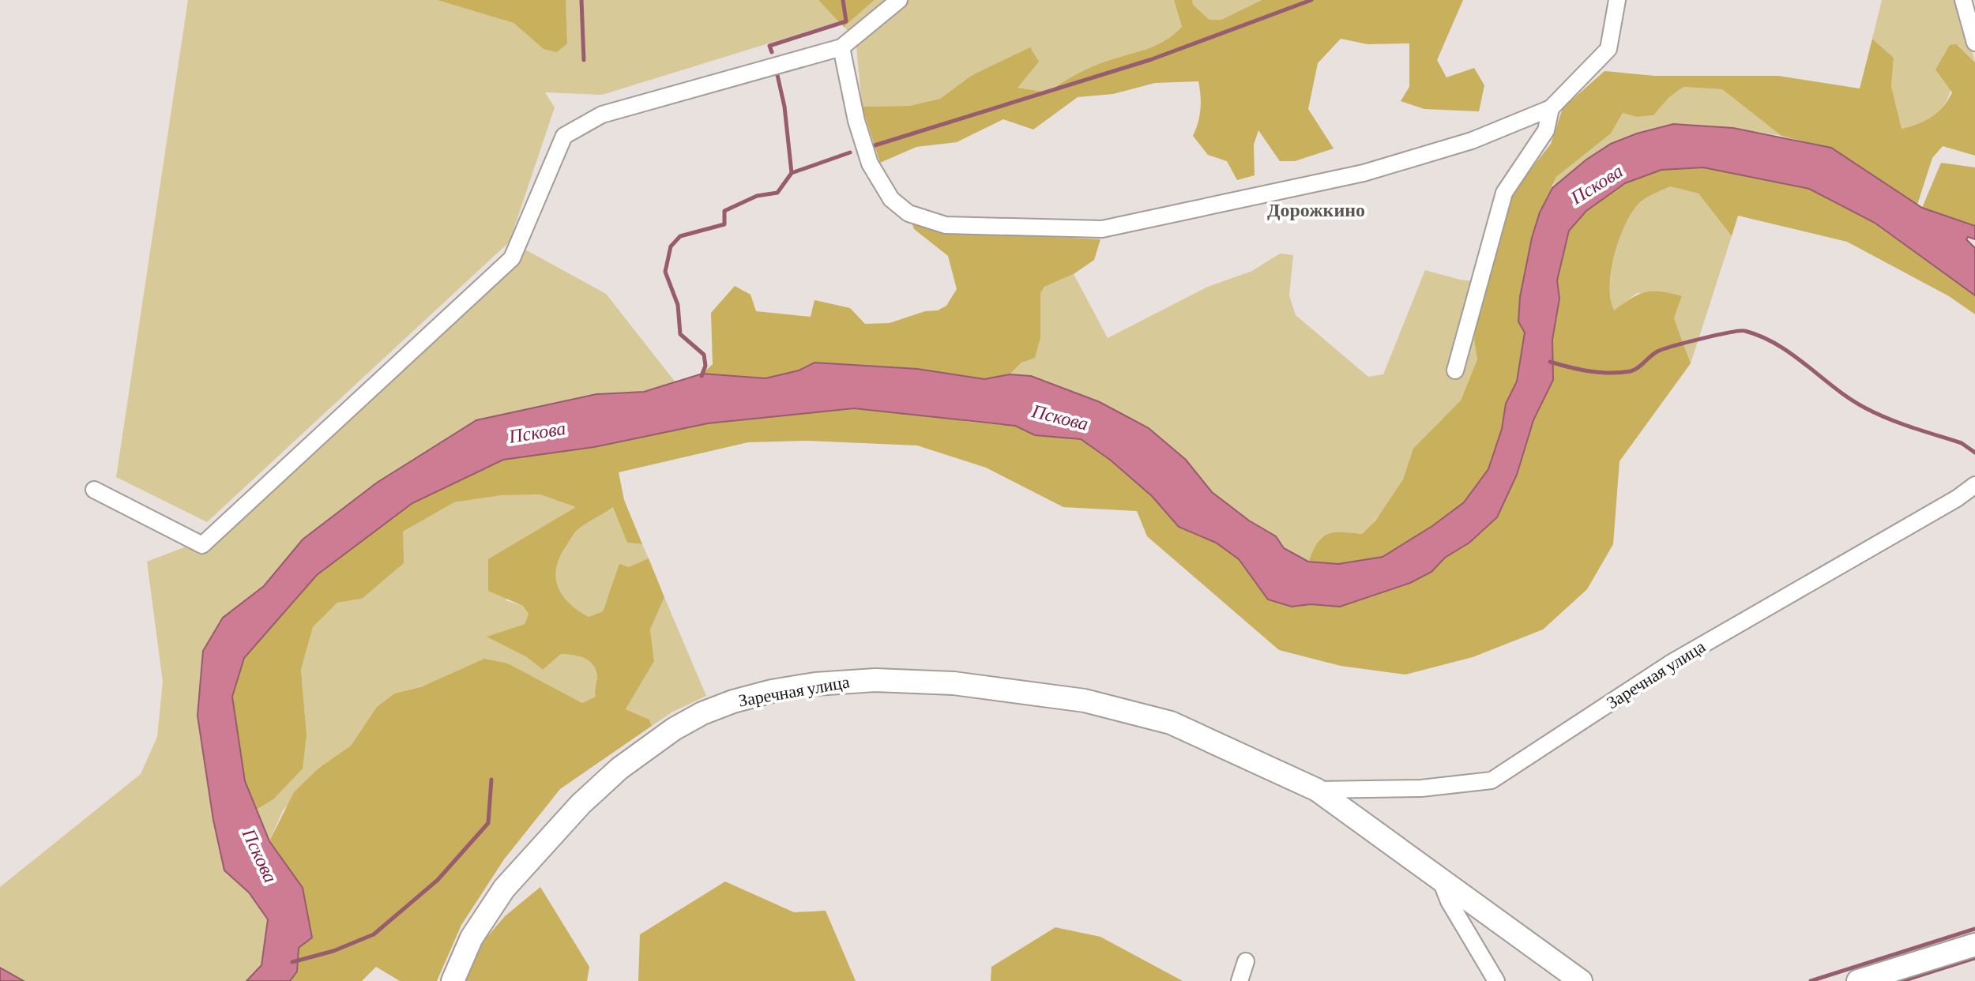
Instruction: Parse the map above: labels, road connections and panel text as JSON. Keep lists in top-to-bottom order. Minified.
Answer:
{"streets":{"street":["Заречная улица"]},"districts":["Дорожкино"],"water":["Пскова"]}
